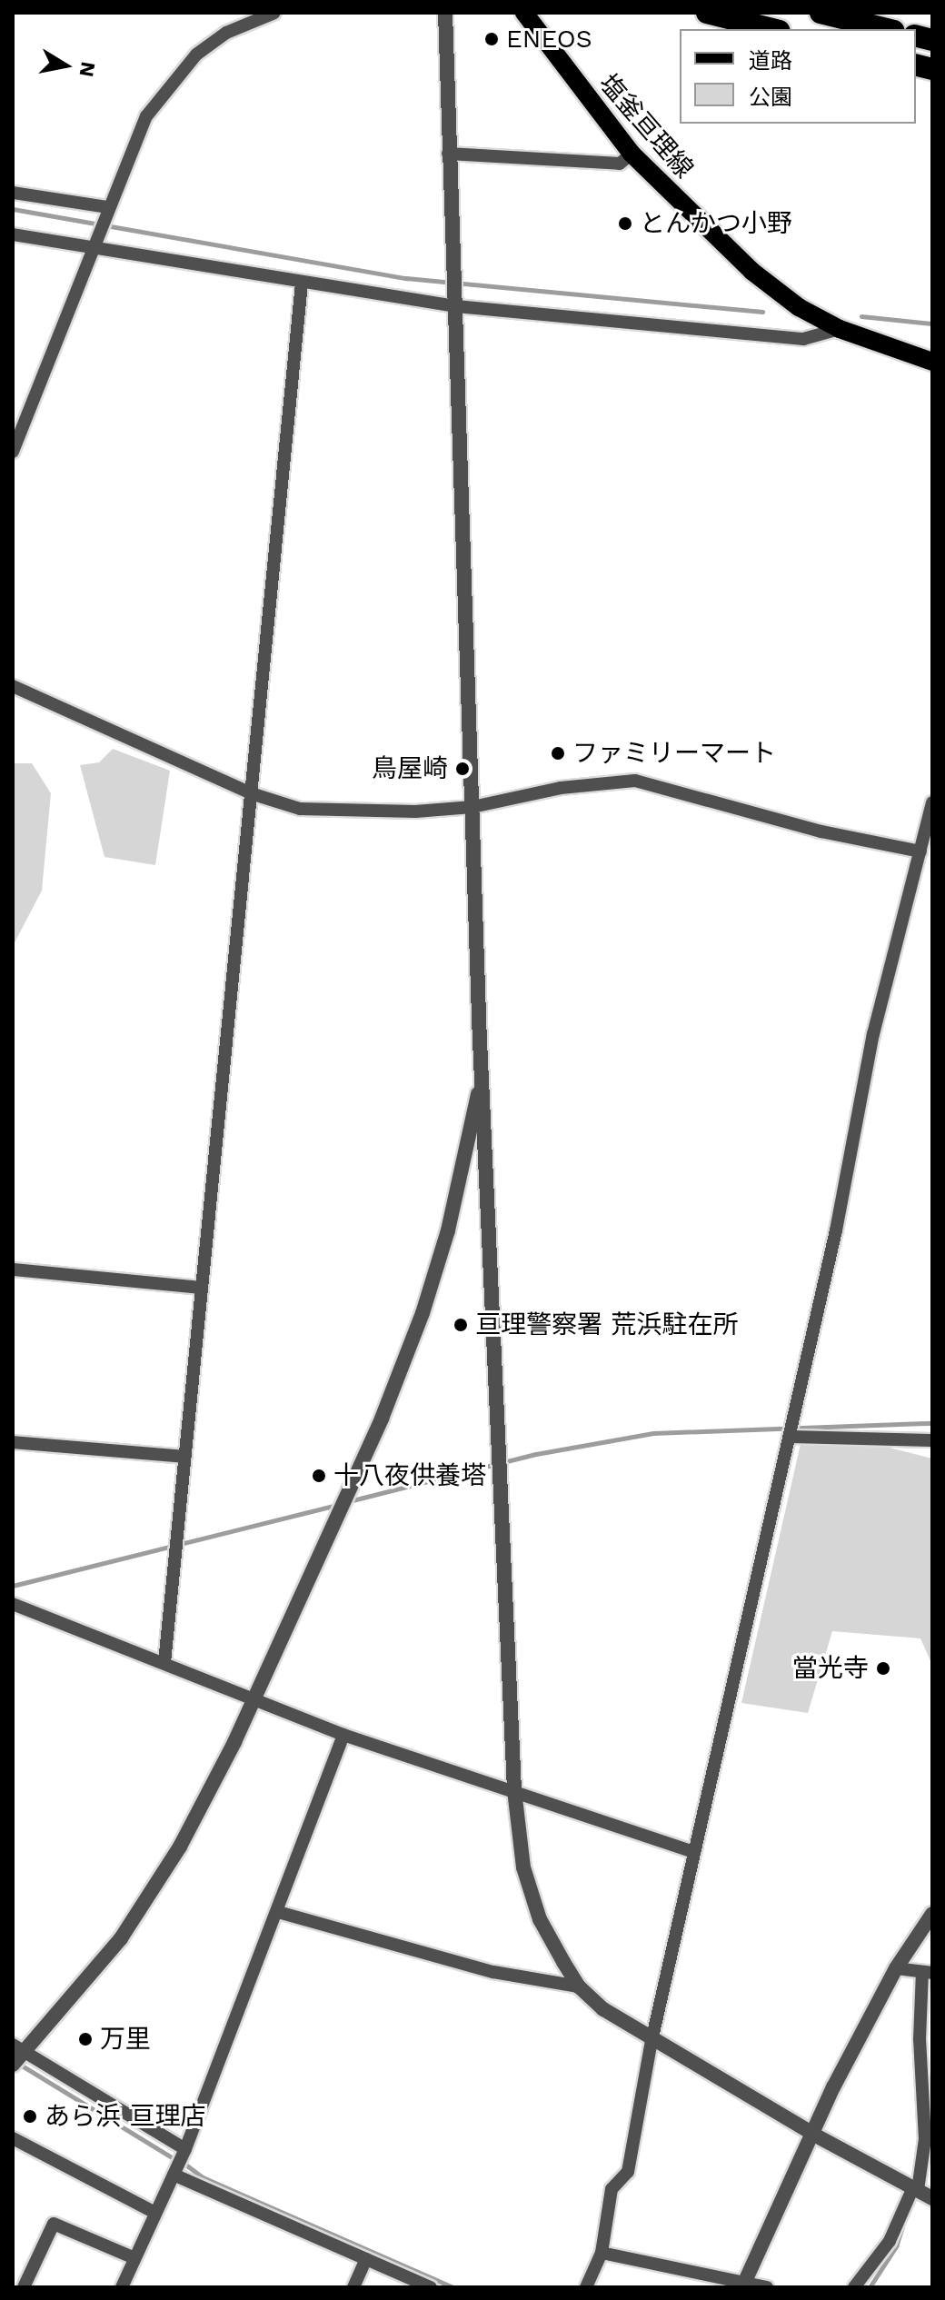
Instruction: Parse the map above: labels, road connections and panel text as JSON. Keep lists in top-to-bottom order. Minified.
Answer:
{"streets":{"main road":["塩釜亘理線"]},"places":["ENEOS","とんかつ小野","ファミリーマート","鳥屋崎","亘理警察署 荒浜駐在所","十八夜供養塔","當光寺","万里","あら浜 亘理店"],"legend":["道路","公園"],"north":"right"}
